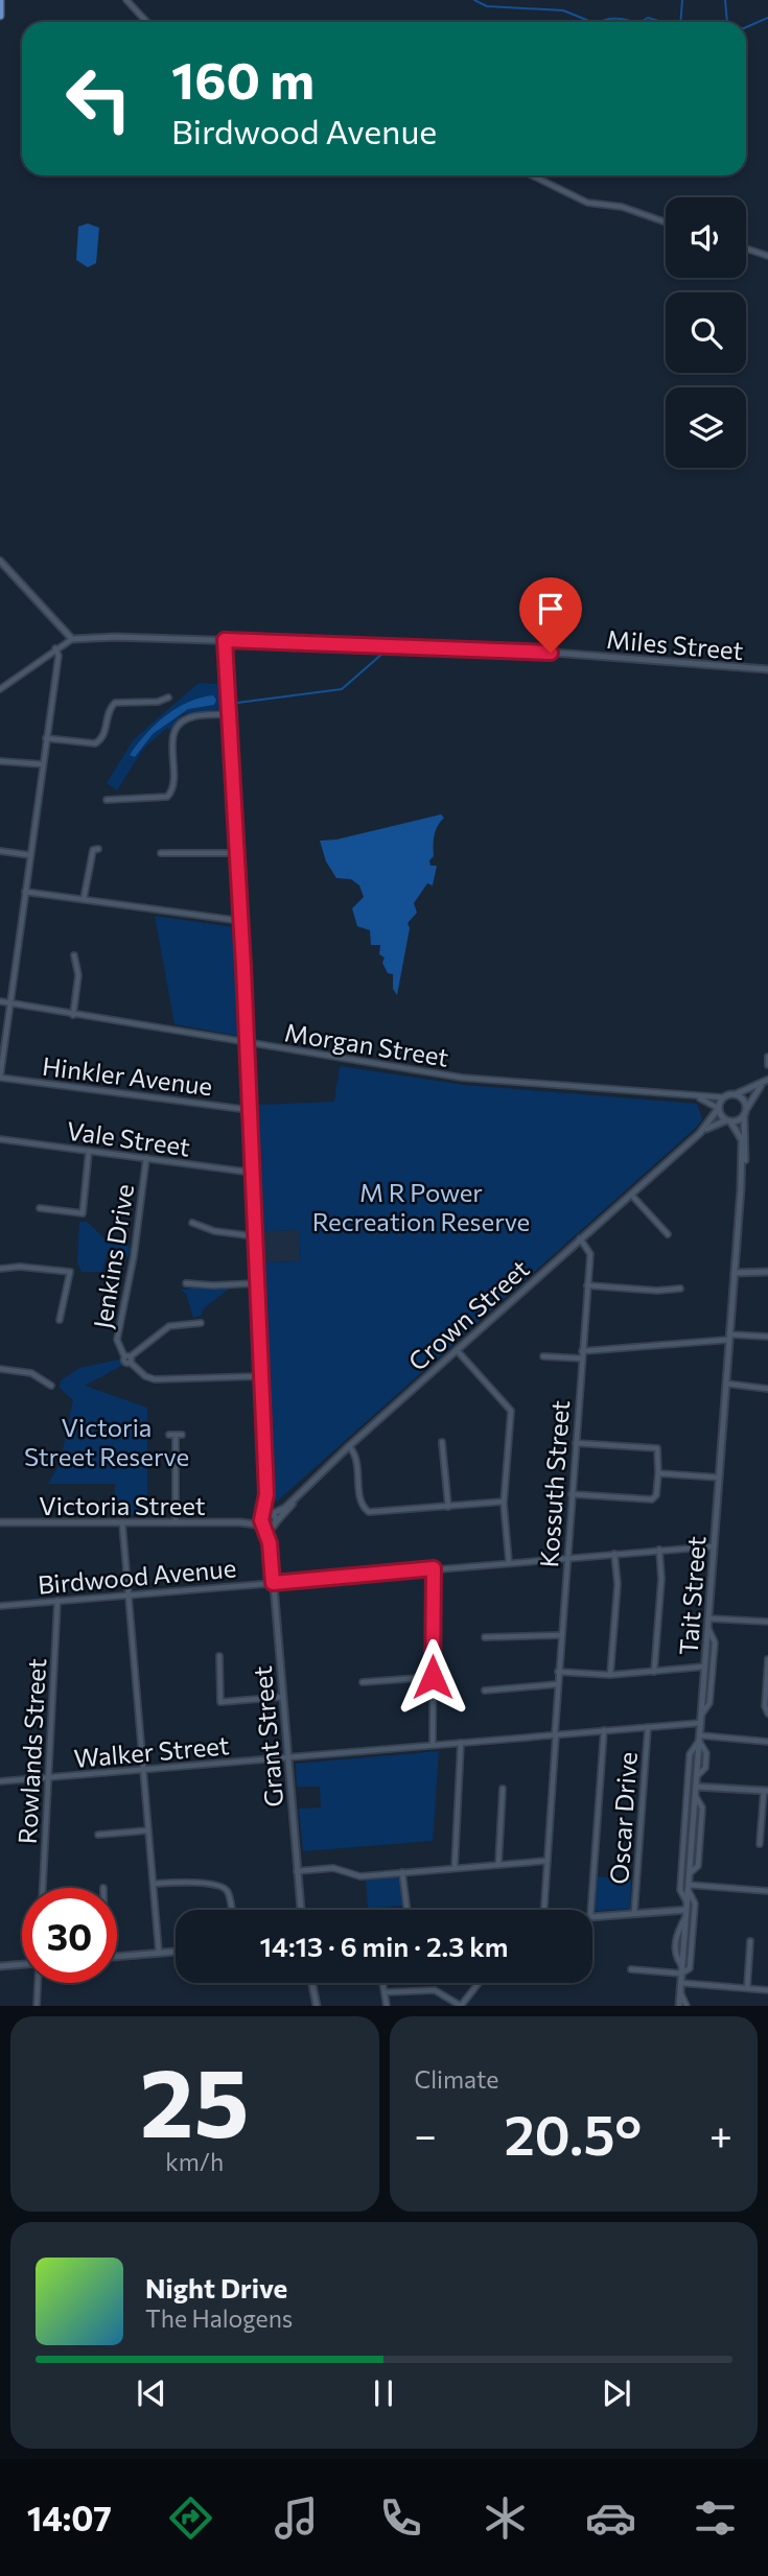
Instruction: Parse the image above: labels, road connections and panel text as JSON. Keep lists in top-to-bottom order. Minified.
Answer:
{"streets":{"street":["Miles Street","Morgan Street","Hinkler Avenue","Vale Street","Jenkins Drive","Crown Street","Kossuth Street","Victoria Street","Birdwood Avenue","Tait Street","Grant Street","Rowlands Street","Walker Street","Oscar Drive"]},"crossings":[["Morgan Street","Crown Street"],["Morgan Street","Tait Street"],["Vale Street","Jenkins Drive"],["Crown Street","Kossuth Street"],["Crown Street","Victoria Street"],["Crown Street","Tait Street"],["Crown Street","Grant Street"],["Kossuth Street","Birdwood Avenue"],["Kossuth Street","Walker Street"],["Victoria Street","Grant Street"],["Birdwood Avenue","Tait Street"],["Birdwood Avenue","Grant Street"],["Birdwood Avenue","Rowlands Street"],["Tait Street","Walker Street"],["Grant Street","Walker Street"],["Rowlands Street","Walker Street"],["Walker Street","Oscar Drive"]],"parks":["M R Power Recreation Reserve","Victoria Street Reserve"],"page":{"turn":["160 m","Birdwood Avenue"],"limit":"30","trip":"14:13 · 6 min · 2.3 km","tile":[["25","km/h"],"Climate"],"heat":["−","20.5°","+"],"song":["Night Drive","The Halogens"],"tabs":"14:07"}}
